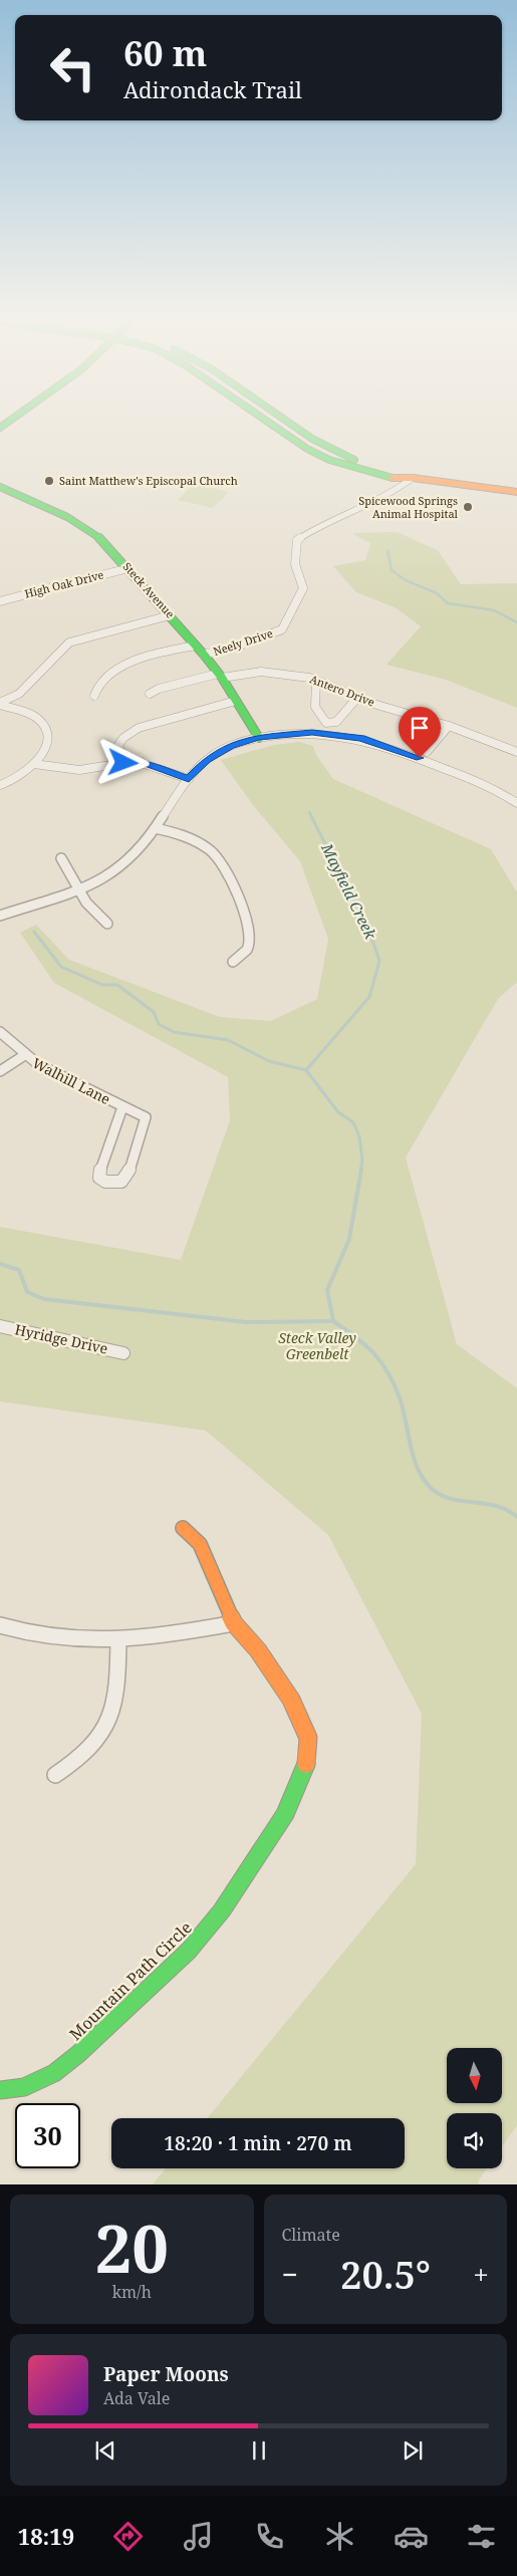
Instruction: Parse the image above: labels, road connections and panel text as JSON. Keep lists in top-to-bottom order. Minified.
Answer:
{"streets":{"main road":["Steck Avenue","Mountain Path Circle"],"street":["High Oak Drive","Neely Drive","Antero Drive","Walhill Lane","Hyridge Drive"]},"crossings":[["High Oak Drive","Steck Avenue"],["Steck Avenue","Neely Drive"],["Steck Avenue","Antero Drive"]],"water":["Mayfield Creek"],"parks":["Steck Valley Greenbelt"],"places":["Saint Matthew's Episcopal Church","Spicewood Springs Animal Hospital"],"north":"bottom","page":{"turn":["60 m","Adirondack Trail"],"limit":"30","trip":"18:20 · 1 min · 270 m","tile":[["20","km/h"],"Climate"],"heat":["−","20.5°","+"],"song":["Paper Moons","Ada Vale"],"tabs":"18:19"}}
